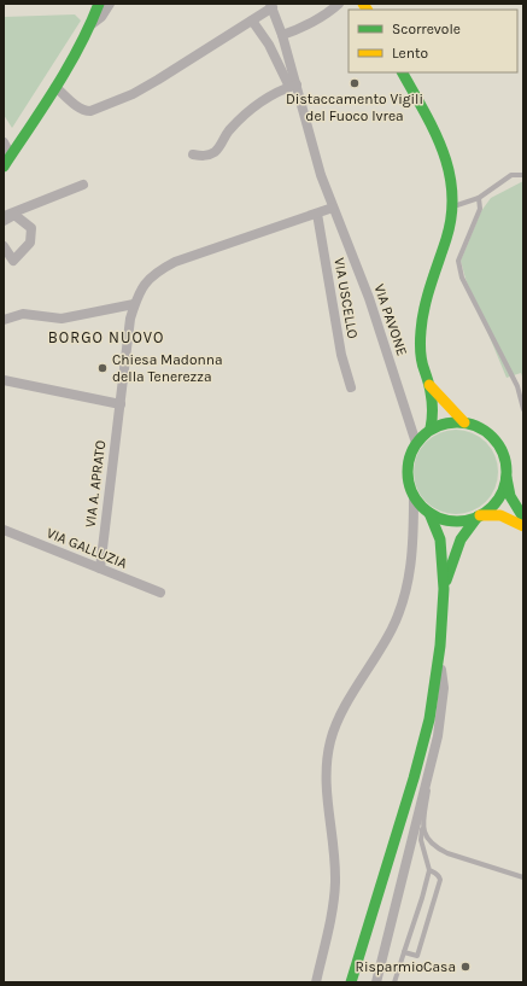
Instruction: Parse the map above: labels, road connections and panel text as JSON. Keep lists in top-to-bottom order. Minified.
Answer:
{"streets":{"street":["VIA USCELLO","VIA PAVONE","VIA A. APRATO","VIA GALLUZIA"]},"crossings":[["VIA A. APRATO","VIA GALLUZIA"]],"districts":["BORGO NUOVO"],"places":["Distaccamento Vigili del Fuoco Ivrea","Chiesa Madonna della Tenerezza","RisparmioCasa"],"legend":["Scorrevole","Lento"]}
